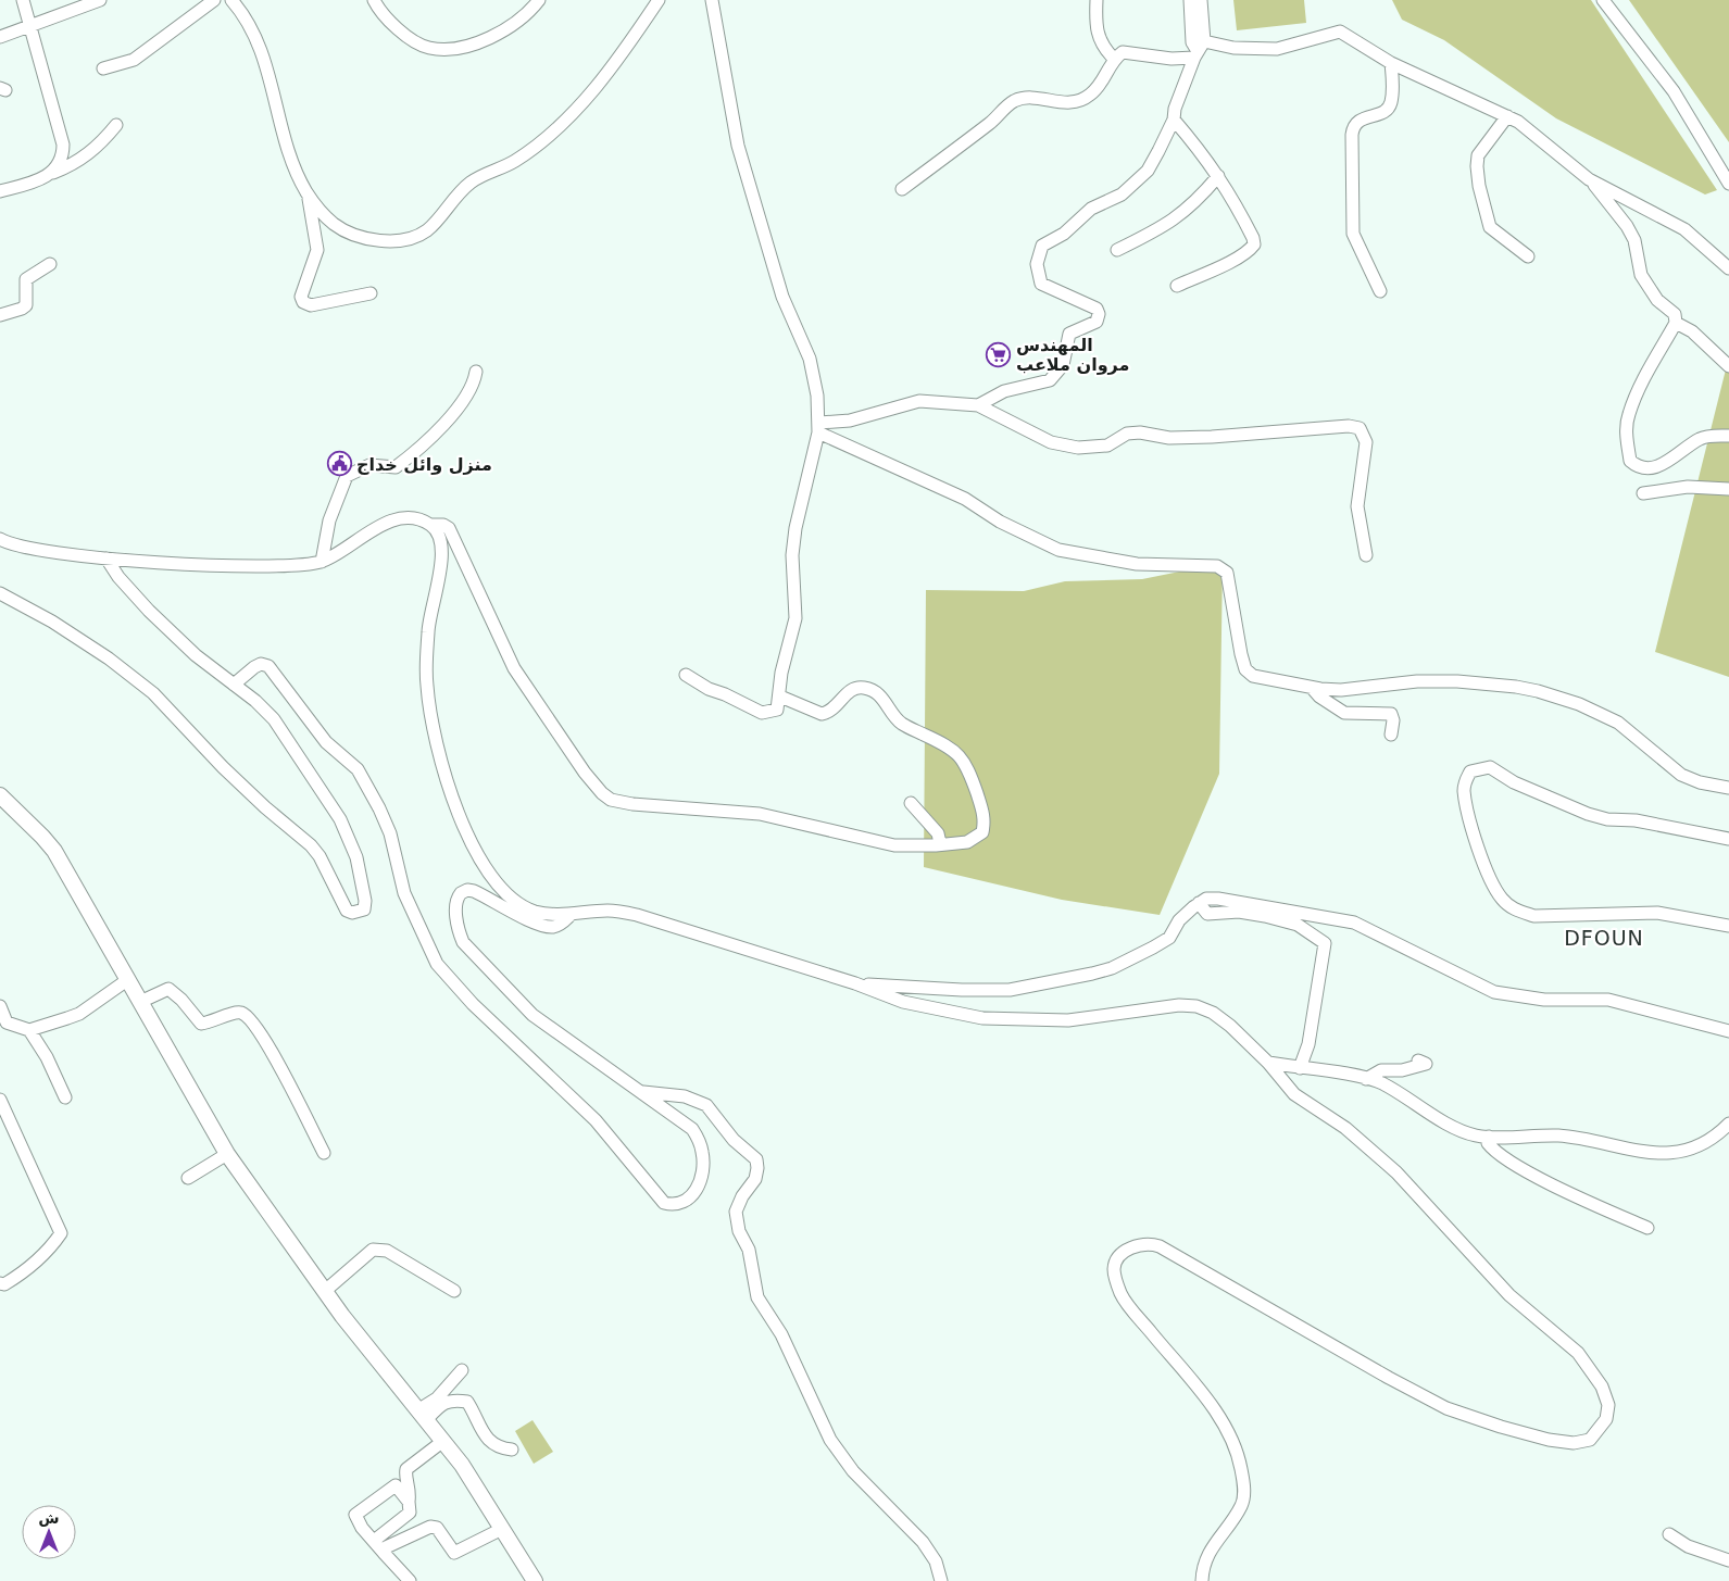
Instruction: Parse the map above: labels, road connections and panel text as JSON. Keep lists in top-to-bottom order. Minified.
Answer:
{"districts":["DFOUN"],"places":{"supermarket":["المهندس مروان ملاعب"],"public building":["منزل وائل خداج"]},"north":"top"}
